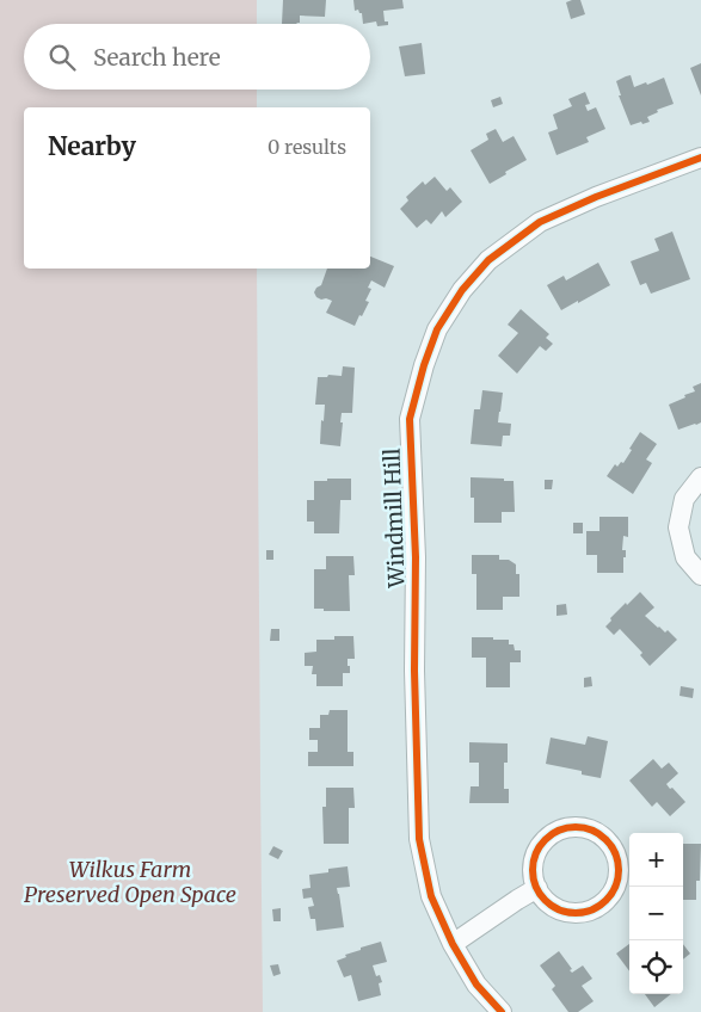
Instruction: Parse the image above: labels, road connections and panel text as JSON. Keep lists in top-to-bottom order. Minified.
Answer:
{"streets":{"street":["Windmill Hill"]},"parks":["Wilkus Farm Preserved Open Space"],"page":{"search":"Search here","heading":["Nearby","0 results"],"map_buttons":["+","−"]}}
